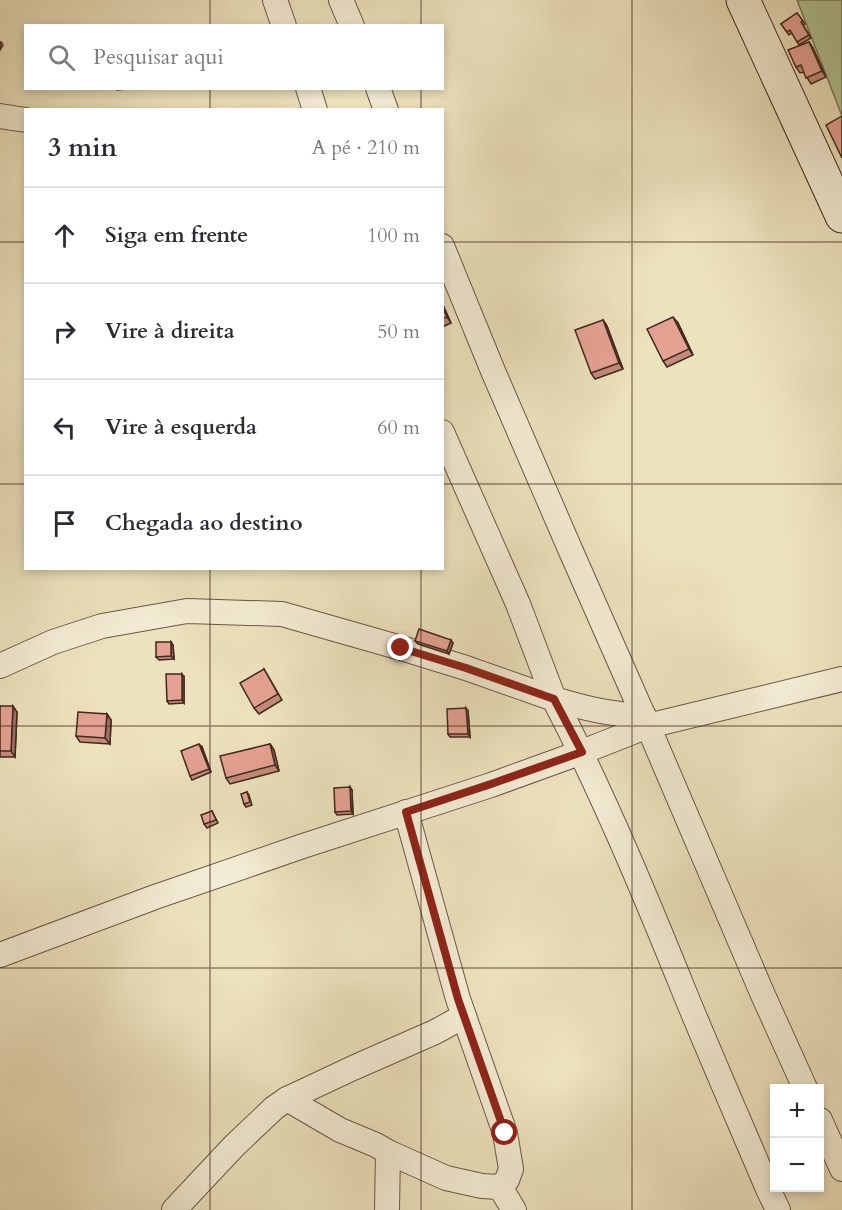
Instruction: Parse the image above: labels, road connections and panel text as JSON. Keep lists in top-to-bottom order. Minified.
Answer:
{"page":{"search":"Pesquisar aqui","heading":["3 min","A pé · 210 m"],"list":[["Siga em frente","100 m"],["Vire à direita","50 m"],["Vire à esquerda","60 m"],"Chegada ao destino"],"map_buttons":["+","−"]}}
